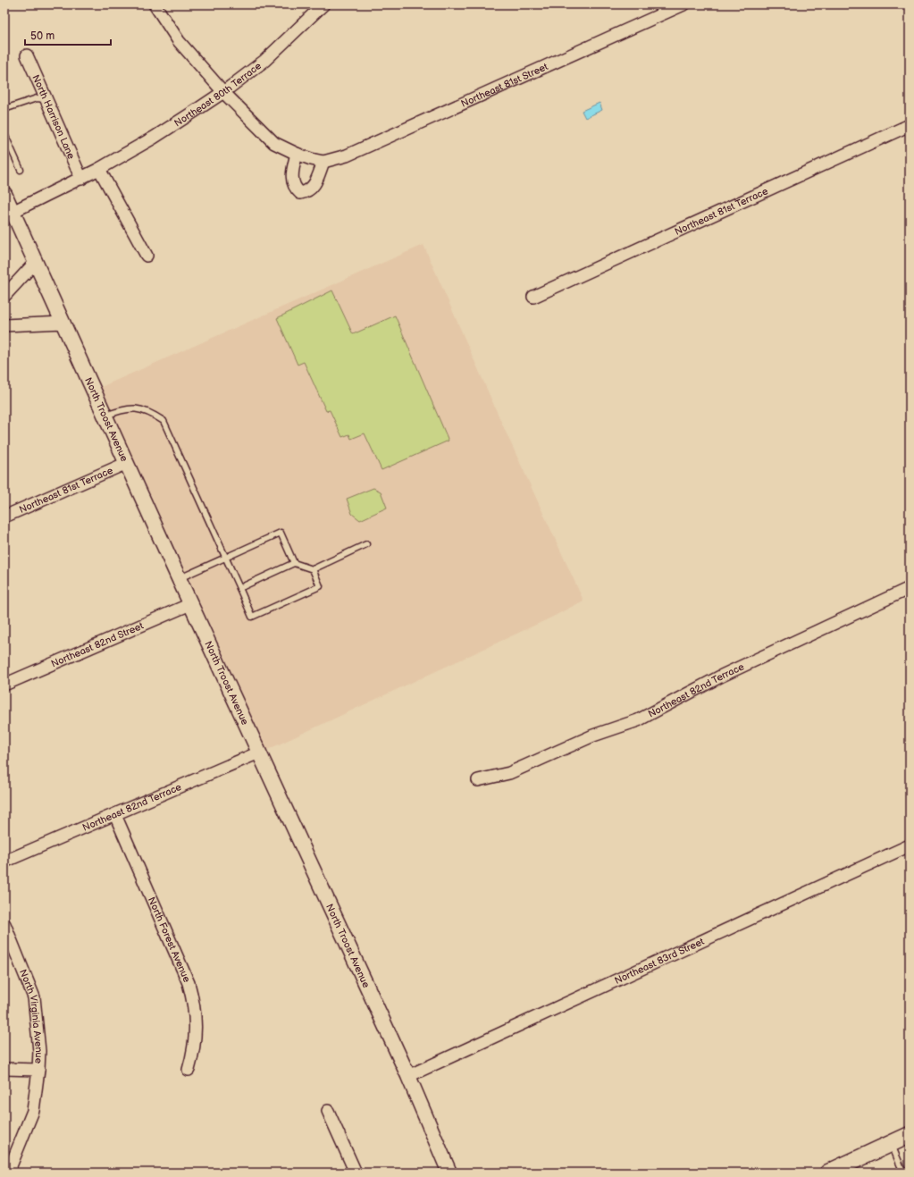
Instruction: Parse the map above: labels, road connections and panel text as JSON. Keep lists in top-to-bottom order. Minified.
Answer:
{"streets":{"street":["Northeast 81st Street","Northeast 80th Terrace","North Harrison Lane","Northeast 81st Terrace","North Troost Avenue","Northeast 82nd Street","Northeast 82nd Terrace","North Forest Avenue","Northeast 83rd Street","North Virginia Avenue"]},"crossings":[["Northeast 81st Street","Northeast 80th Terrace"],["Northeast 80th Terrace","North Harrison Lane"],["Northeast 80th Terrace","North Troost Avenue"],["Northeast 81st Terrace","North Troost Avenue"],["North Troost Avenue","Northeast 82nd Street"],["North Troost Avenue","Northeast 82nd Terrace"],["North Troost Avenue","Northeast 83rd Street"],["Northeast 82nd Terrace","North Forest Avenue"]],"scale_bar":"50 m"}
